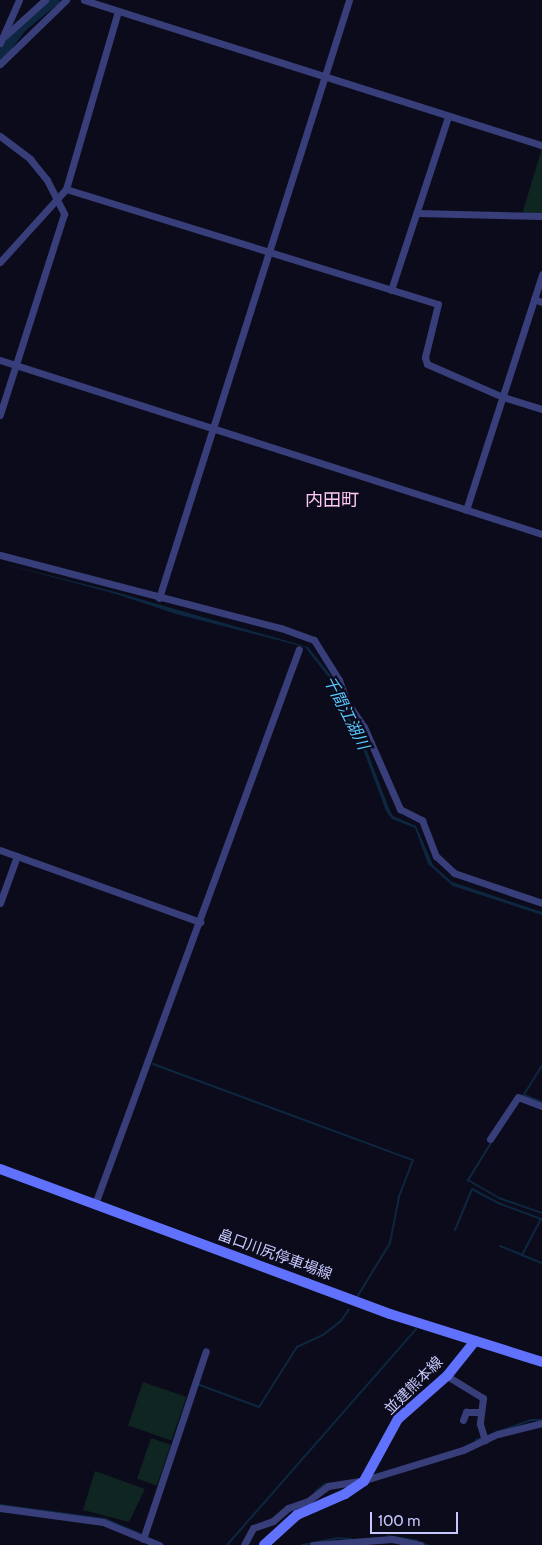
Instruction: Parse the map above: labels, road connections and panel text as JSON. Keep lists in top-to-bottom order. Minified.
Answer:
{"streets":{"main road":["畠口川尻停車場線","並建熊本線"]},"crossings":[["畠口川尻停車場線","並建熊本線"]],"districts":["内田町"],"water":["千間江湖川"],"scale_bar":"100 m"}
